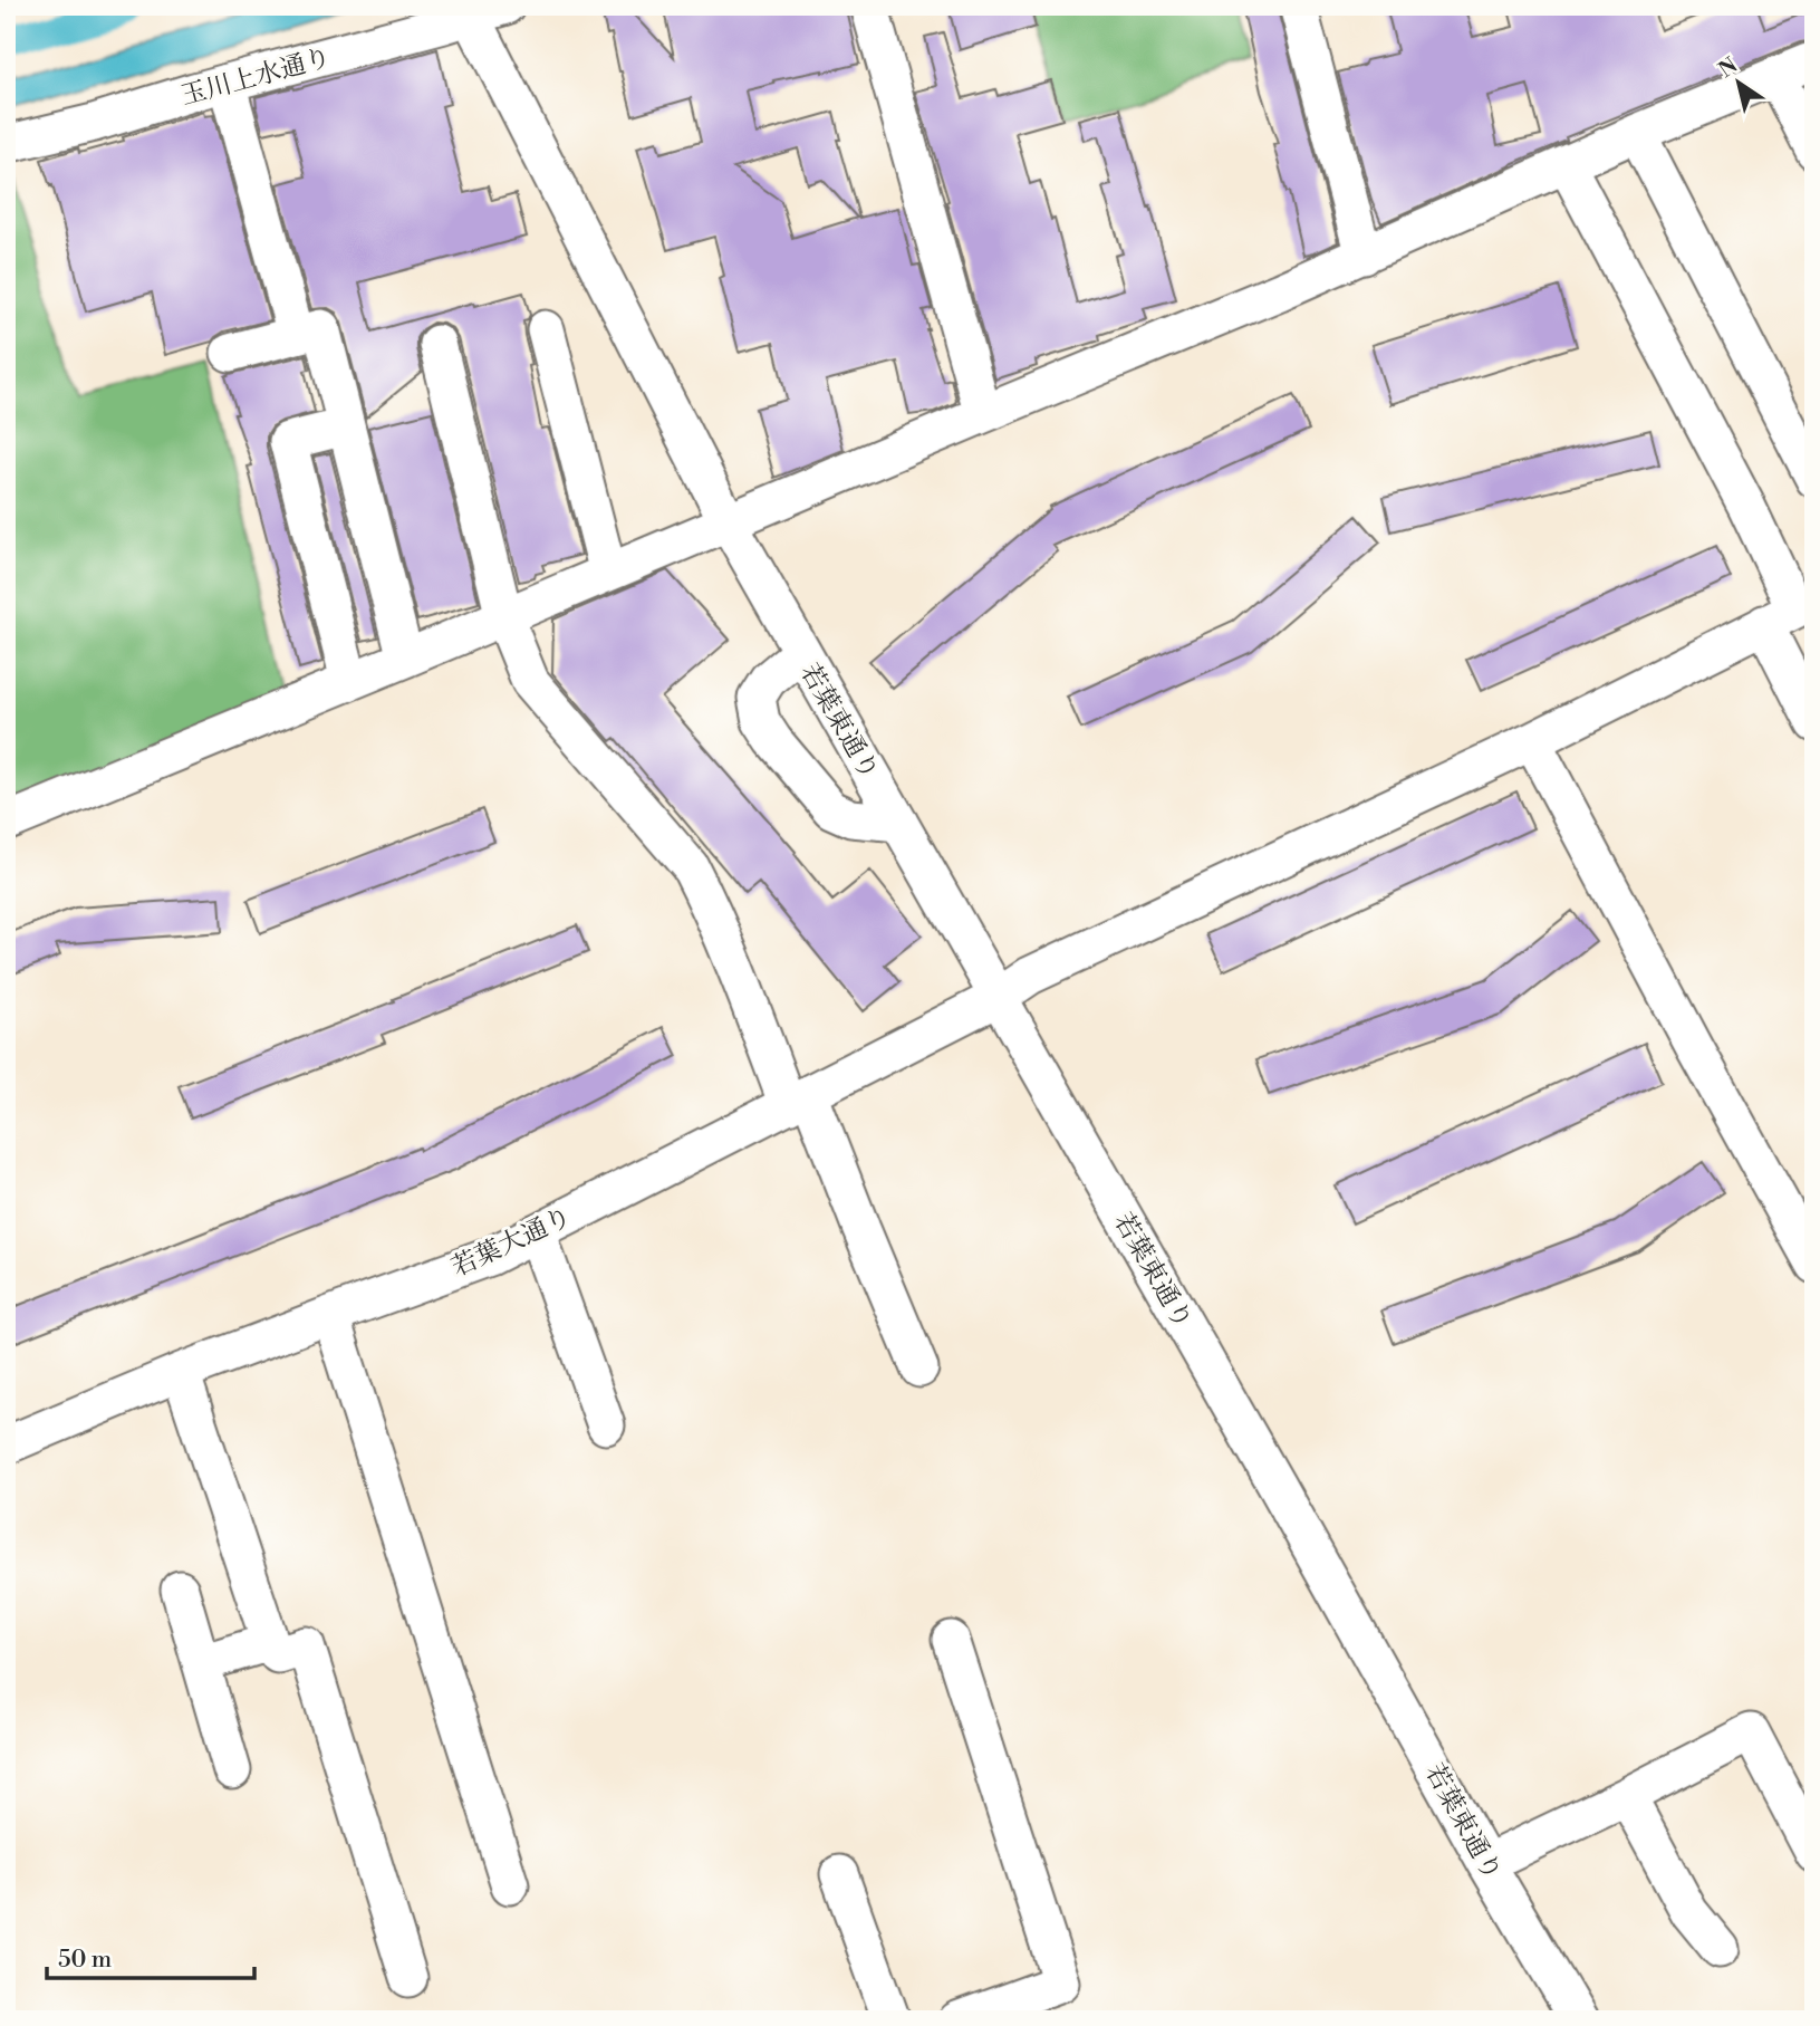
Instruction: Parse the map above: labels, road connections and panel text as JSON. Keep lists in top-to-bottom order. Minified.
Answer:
{"streets":{"street":["玉川上水通り","若葉東通り","若葉大通り"]},"crossings":[["玉川上水通り","若葉東通り"],["若葉東通り","若葉大通り"]],"scale_bar":"50 m","north":"top left"}
